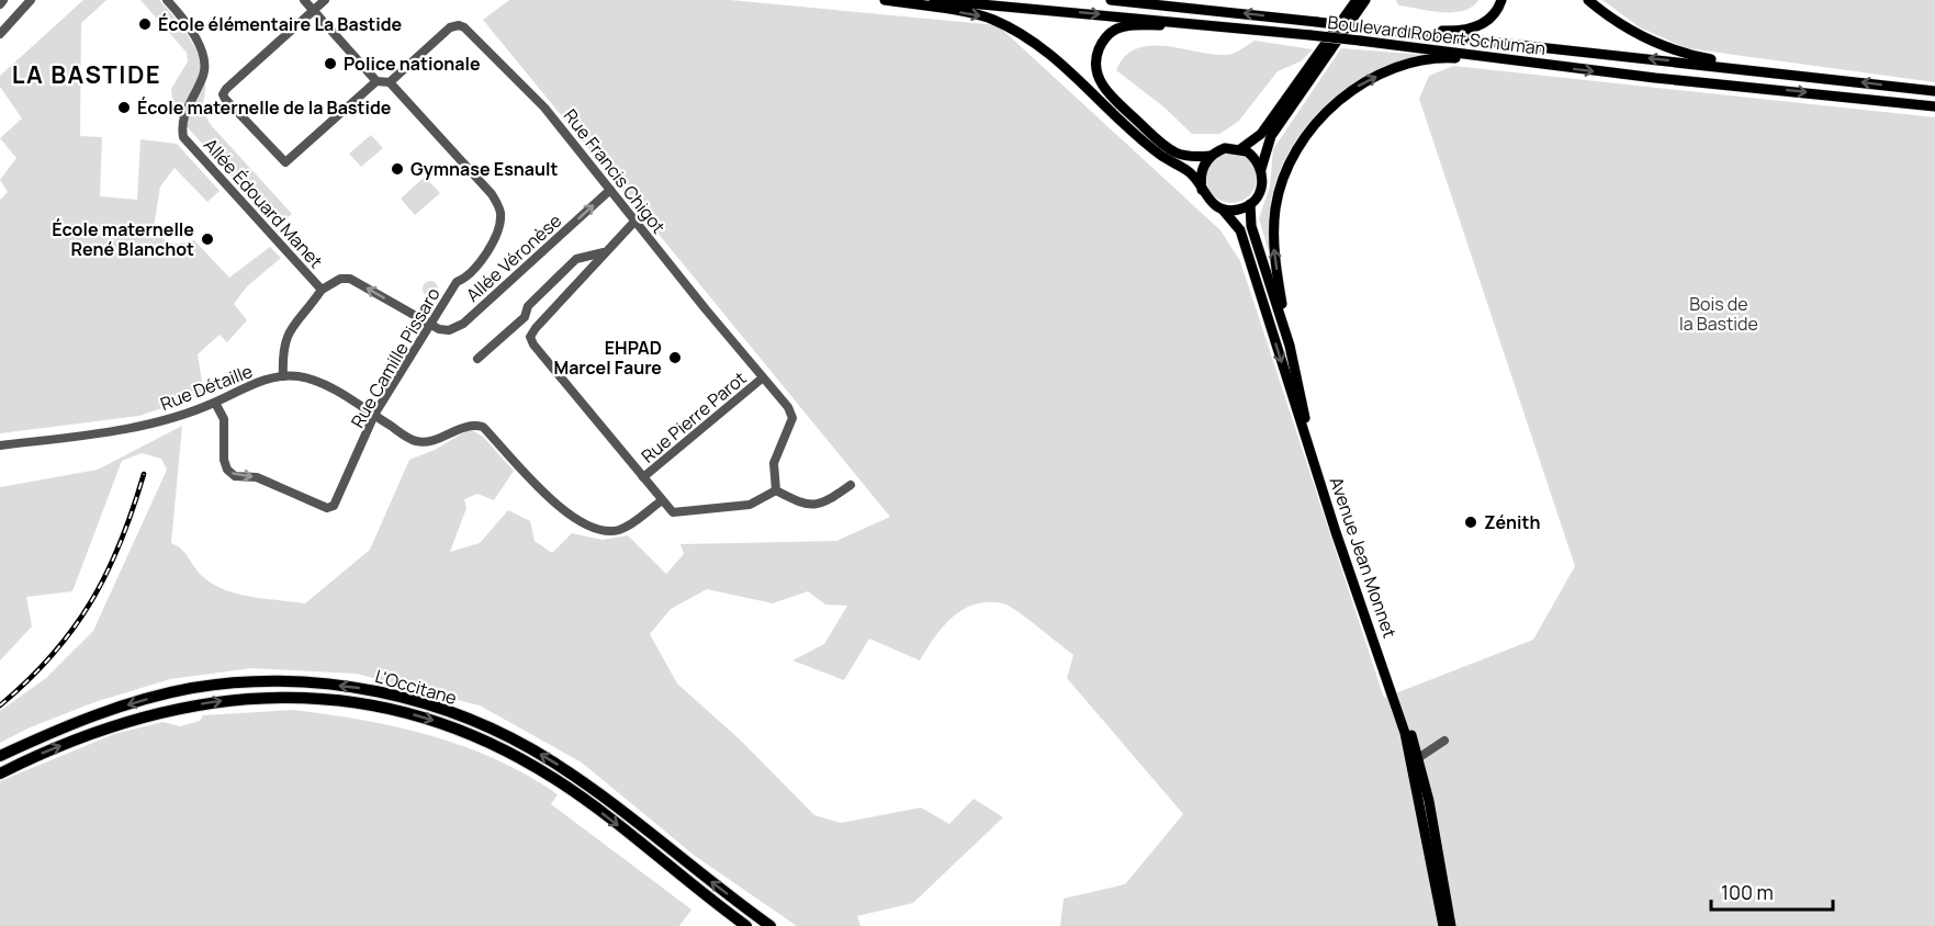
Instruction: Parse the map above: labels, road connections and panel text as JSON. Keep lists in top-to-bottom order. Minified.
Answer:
{"streets":{"highway":["L'Occitane"],"main road":["Boulevard Robert Schuman","Avenue Jean Monnet"],"street":["Rue Francis Chigot","Allée Édouard Manet","Allée Véronèse","Rue Camille Pissaro","Rue Détaille","Rue Pierre Parot"]},"crossings":[["Rue Francis Chigot","Allée Véronèse"],["Rue Francis Chigot","Rue Camille Pissaro"],["Rue Francis Chigot","Rue Pierre Parot"],["Allée Édouard Manet","Allée Véronèse"],["Allée Édouard Manet","Rue Camille Pissaro"],["Allée Édouard Manet","Rue Détaille"],["Allée Véronèse","Rue Camille Pissaro"],["Rue Camille Pissaro","Rue Détaille"]],"districts":["LA BASTIDE"],"parks":["Bois de la Bastide"],"places":["École élémentaire La Bastide","Police nationale","École maternelle de la Bastide","Gymnase Esnault","École maternelle René Blanchot","EHPAD Marcel Faure","Zénith"],"scale_bar":"100 m"}
